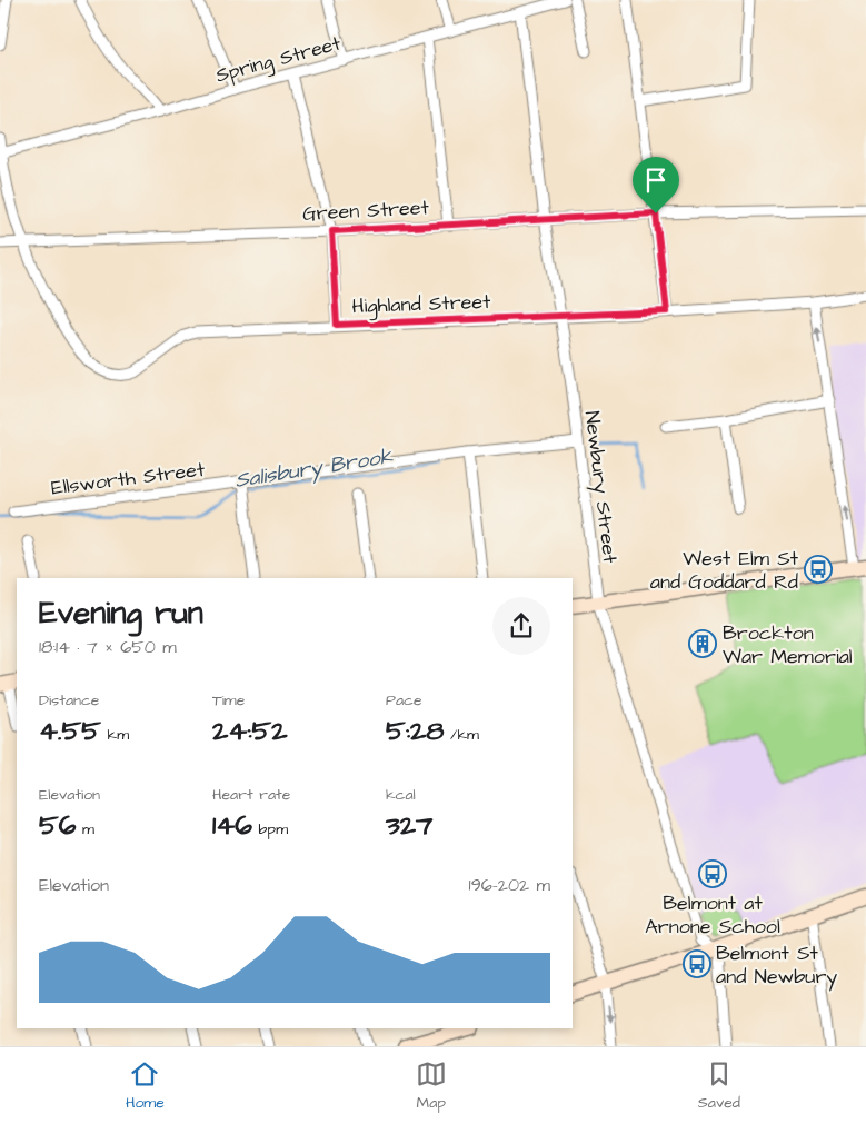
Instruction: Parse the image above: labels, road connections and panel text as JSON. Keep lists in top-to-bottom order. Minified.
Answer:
{"streets":{"street":["Spring Street","Green Street","Highland Street","Ellsworth Street","Newbury Street"]},"crossings":[["Spring Street","Highland Street"],["Spring Street","Newbury Street"],["Green Street","Highland Street"],["Green Street","Newbury Street"],["Highland Street","Newbury Street"],["Ellsworth Street","Newbury Street"]],"water":["Salisbury Brook"],"places":{"bus stop":["West Elm St and Goddard Rd","Belmont at Arnone School","Belmont St and Newbury"],"building":["Brockton War Memorial"]},"page":{"heading":["Evening run","18:14 · 7 × 650 m"],"stats":[["Distance","4.55 km"],["Time","24:52"],["Pace","5:28 /km"],["Elevation","56 m"],["Heart rate","146 bpm"],["kcal","327"]],"chart":["Elevation","196–202 m"],"tabs":["Home","Map","Saved"]}}
